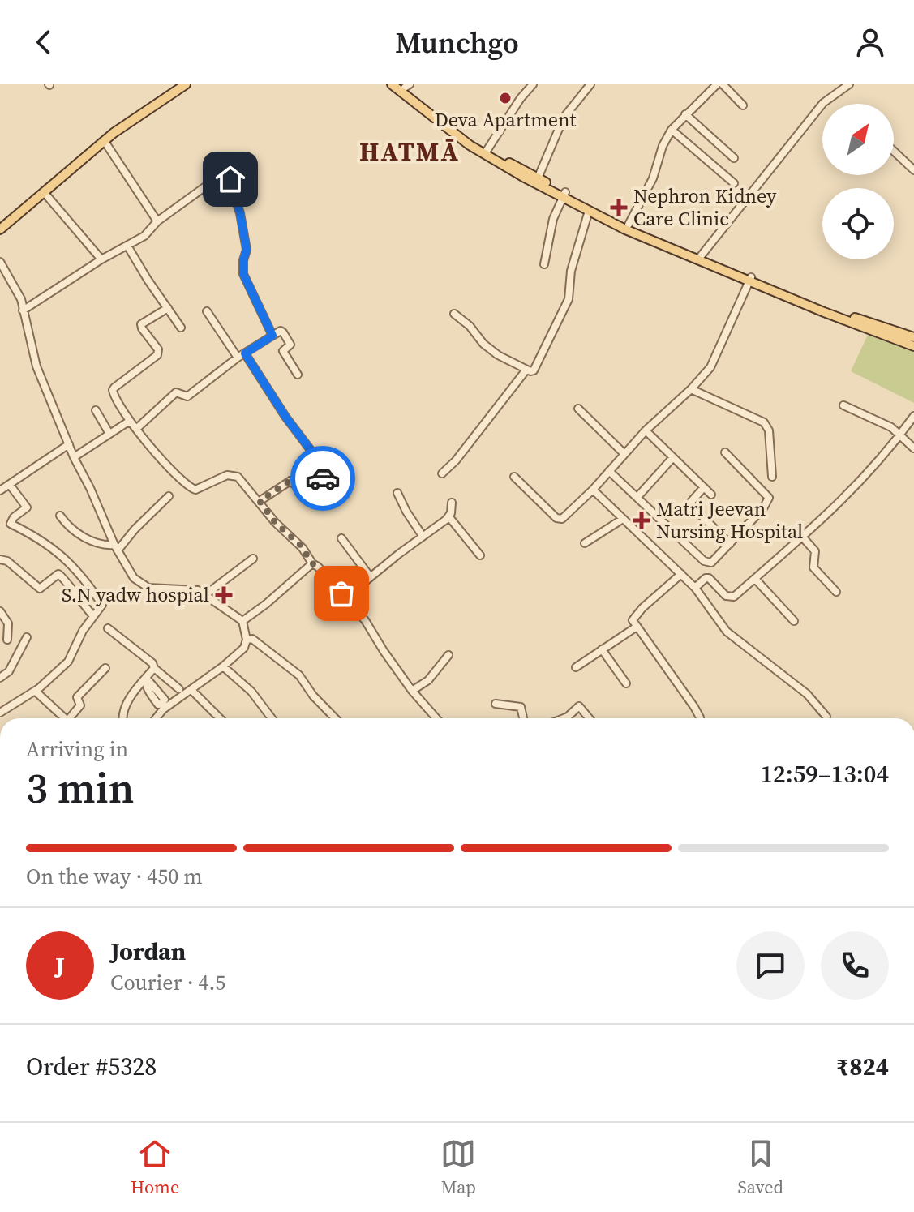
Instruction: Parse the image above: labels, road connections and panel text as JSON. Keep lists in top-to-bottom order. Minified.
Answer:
{"districts":["HATMĀ"],"places":{"other":["Deva Apartment"],"health":["Nephron Kidney Care Clinic","Matri Jeevan Nursing Hospital","S.N yadw hospial"]},"north":"top right","page":{"header":"Munchgo","heading":["3 min","Arriving in","12:59–13:04"],"panel":["Jordan","Courier · 4.5","Order #5328","₹824"],"bar":"On the way · 450 m","round":"J","tabs":["Home","Map","Saved"]}}
